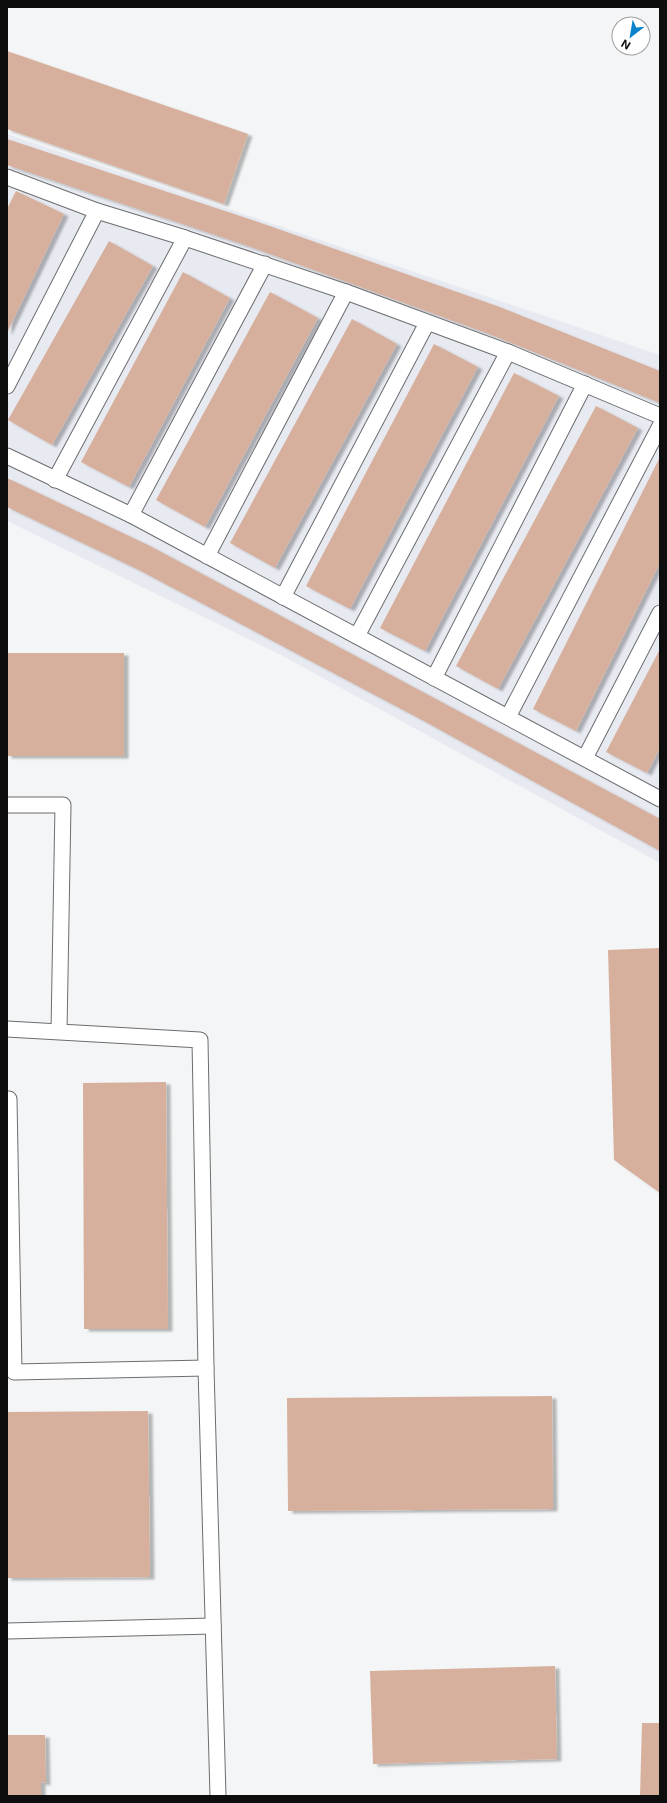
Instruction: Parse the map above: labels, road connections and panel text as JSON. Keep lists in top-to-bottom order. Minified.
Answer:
{"north":"bottom left"}
